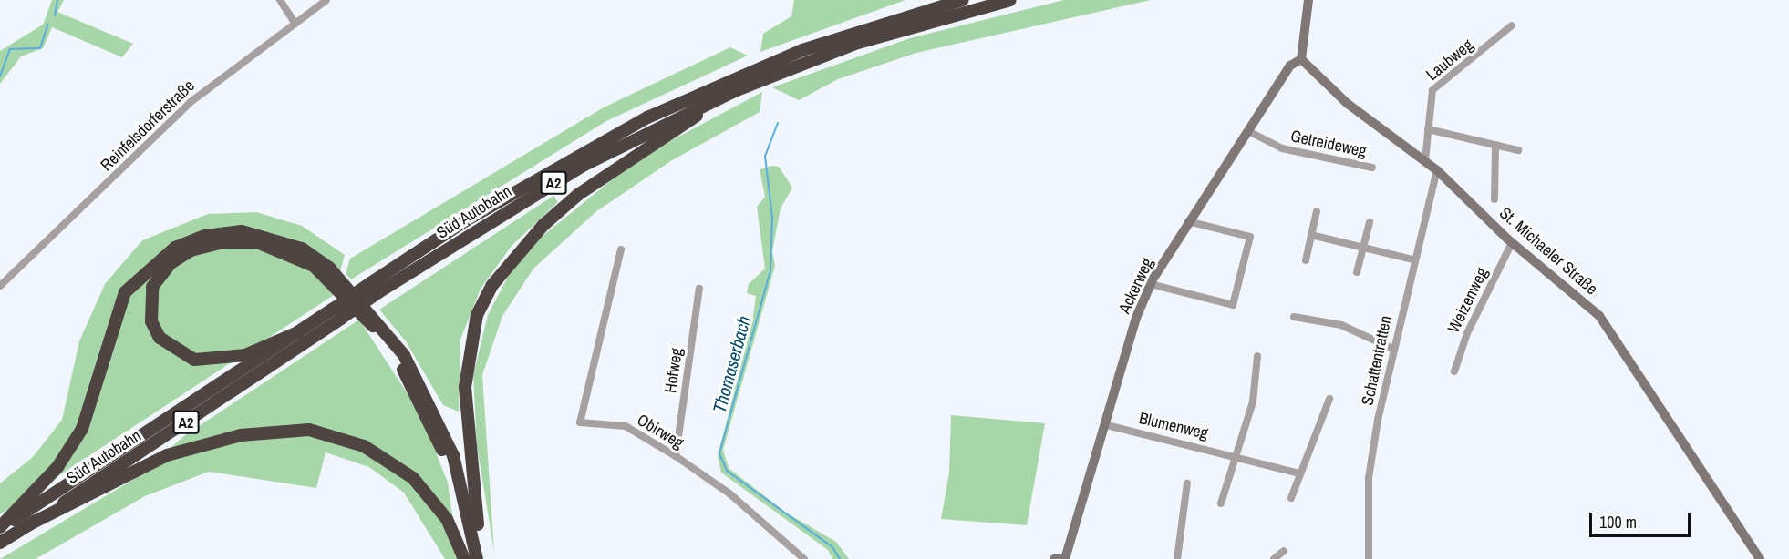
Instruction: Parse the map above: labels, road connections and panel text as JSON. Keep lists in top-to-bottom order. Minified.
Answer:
{"streets":{"highway":["A2","Süd Autobahn"],"main road":["St. Michaeler Straße","Ackerweg"],"street":["Laubweg","Reinfelsdorferstraße","Getreideweg","Weizenweg","Schattentratten","Hofweg","Blumenweg","Obirweg"]},"crossings":[["Laubweg","St. Michaeler Straße"],["Getreideweg","Ackerweg"],["St. Michaeler Straße","Ackerweg"],["St. Michaeler Straße","Weizenweg"],["St. Michaeler Straße","Schattentratten"],["Ackerweg","Blumenweg"],["Hofweg","Obirweg"]],"water":["Thomaserbach"],"scale_bar":"100 m"}
